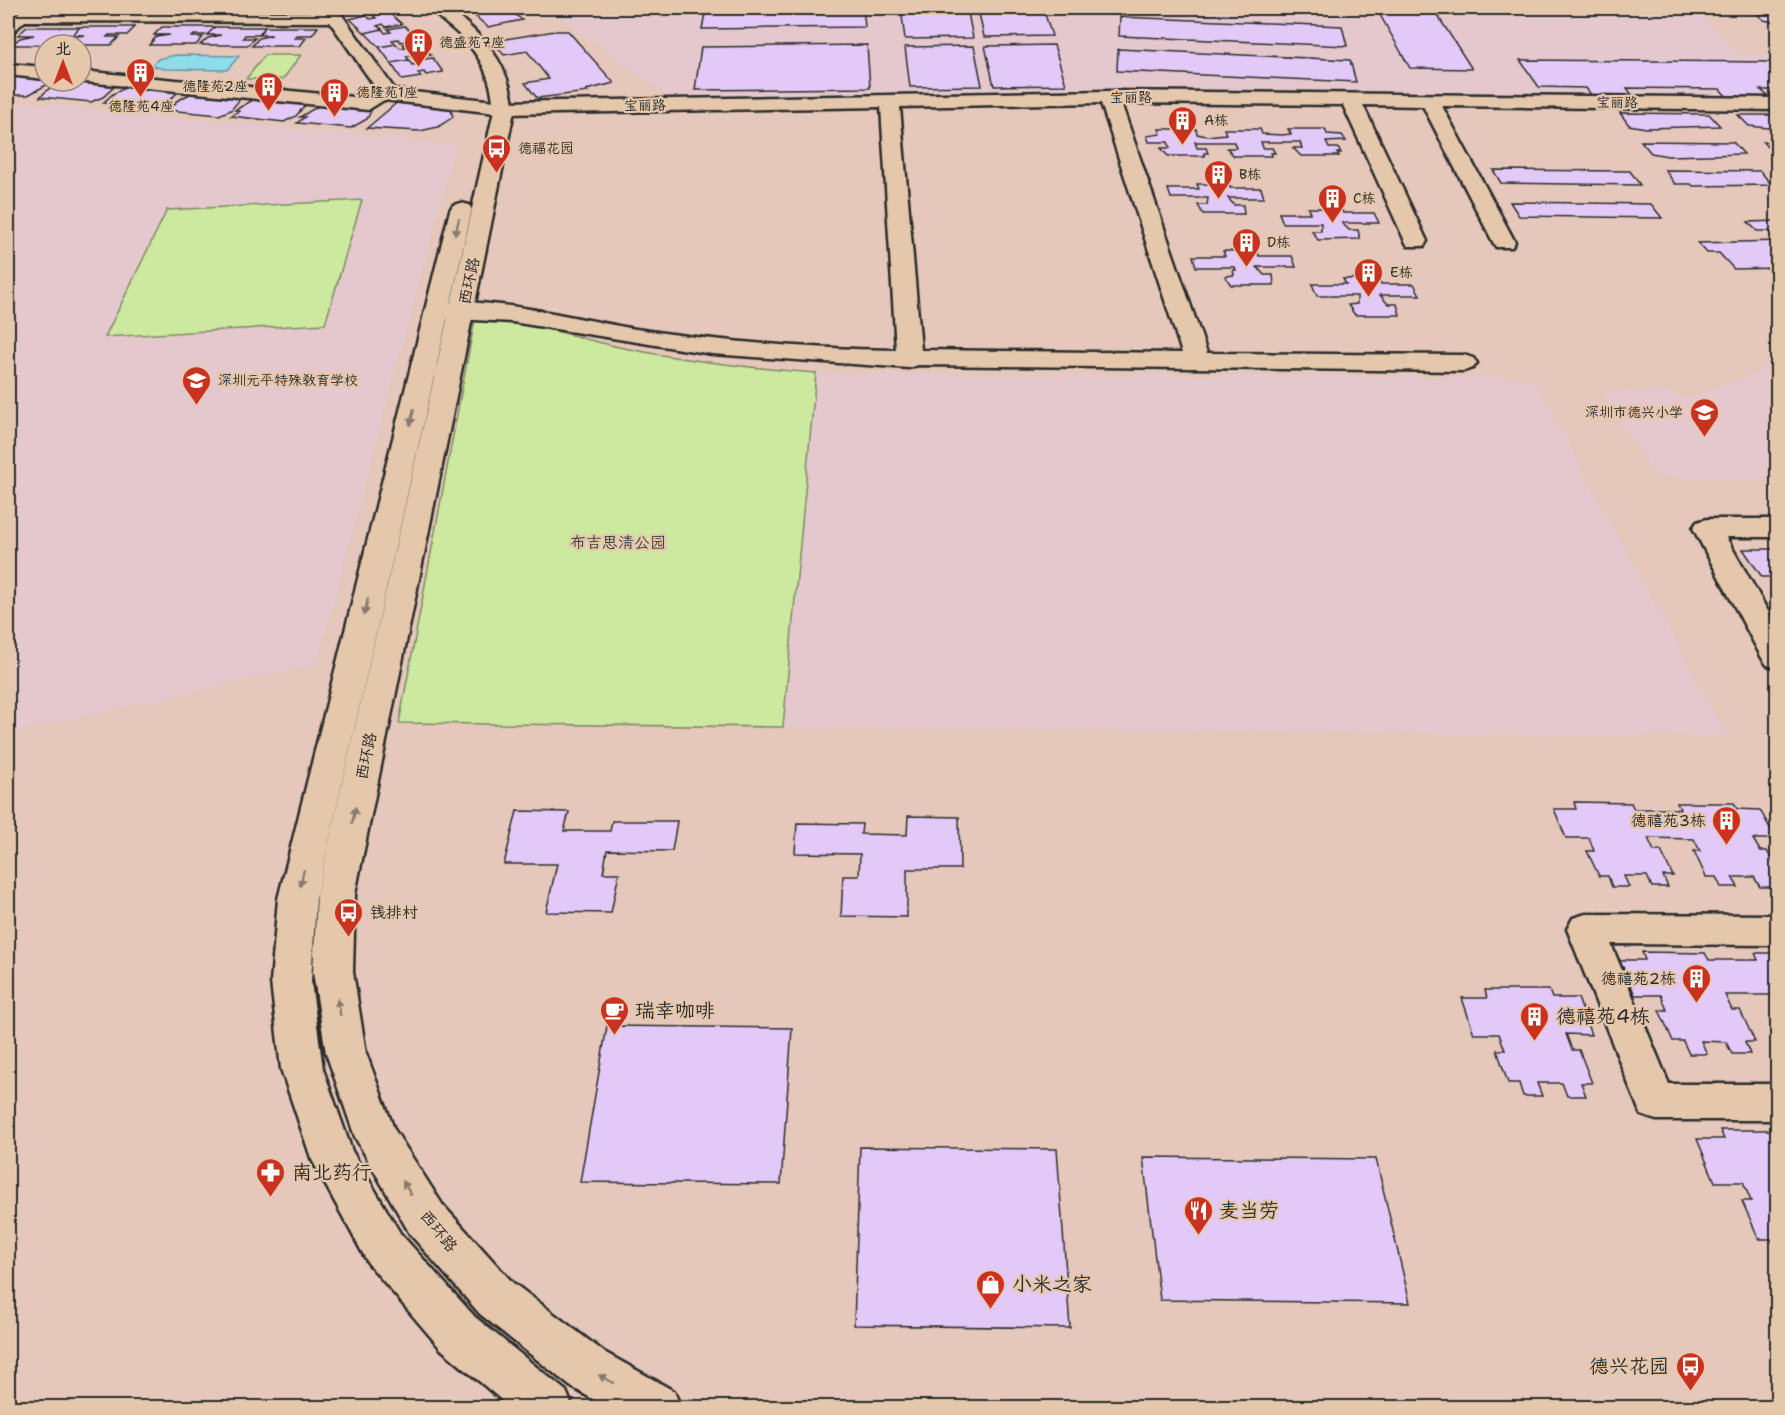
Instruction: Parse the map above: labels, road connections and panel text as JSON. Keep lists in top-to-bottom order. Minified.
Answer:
{"streets":{"street":["宝丽路","西环路"]},"crossings":[["宝丽路","西环路"]],"parks":["布吉思清公园"],"places":{"building":["德盛苑7座","德隆苑4座","德隆苑2座","德隆苑1座","A栋","B栋","C栋","D栋","E栋","德禧苑3栋","德禧苑2栋","德禧苑4栋"],"bus stop":["德福花园","钱排村","德兴花园"],"school or university":["深圳元平特殊教育学校","深圳市德兴小学"],"cafe":["瑞幸咖啡"],"pharmacy":["南北药行"],"restaurant":["麦当劳"],"shop":["小米之家"]},"north":"top"}
